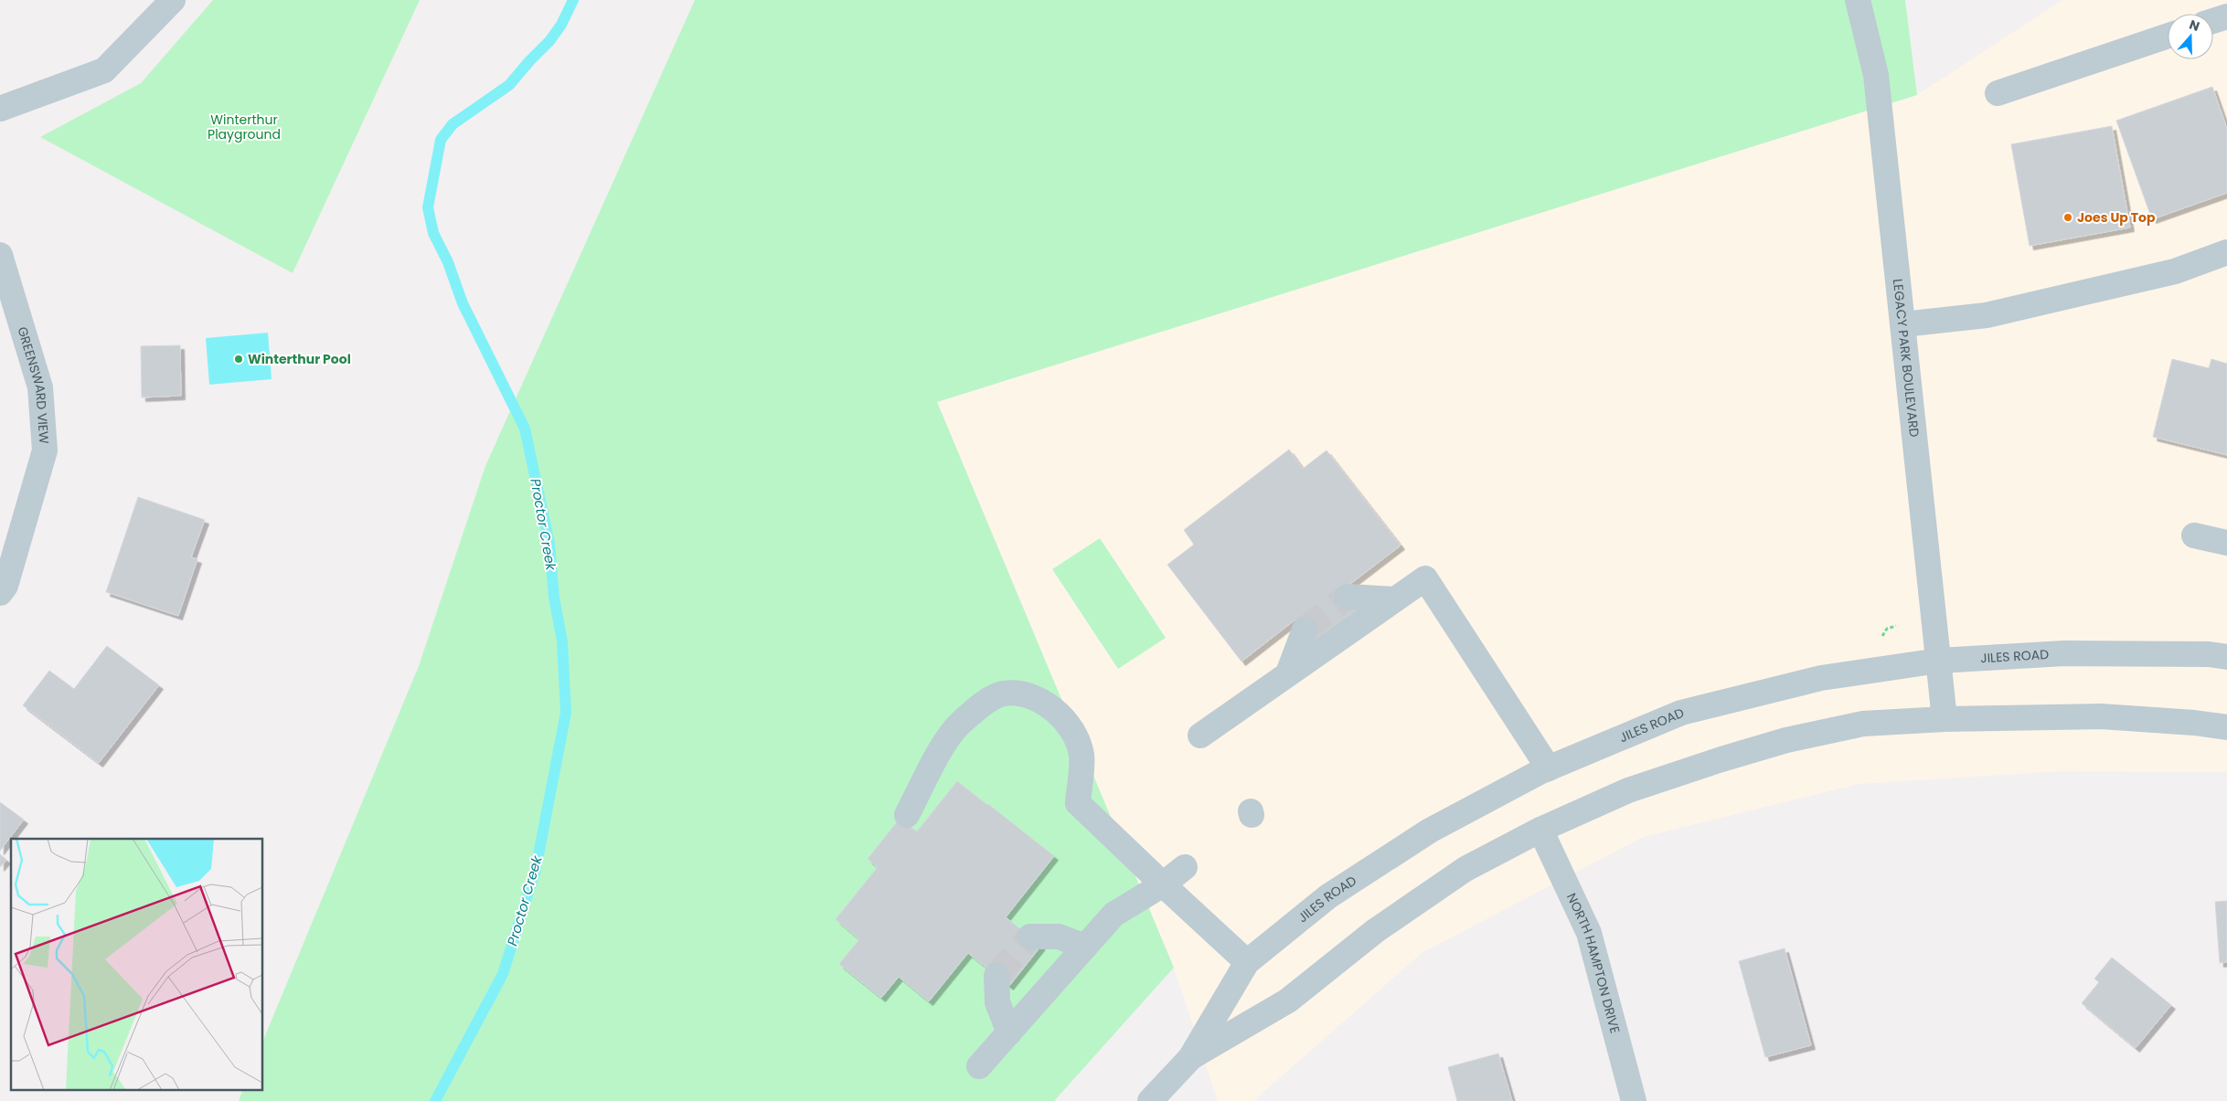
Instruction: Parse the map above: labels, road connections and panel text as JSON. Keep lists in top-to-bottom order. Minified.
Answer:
{"streets":{"street":["LEGACY PARK BOULEVARD","GREENSWARD VIEW","JILES ROAD","NORTH HAMPTON DRIVE"]},"crossings":[["LEGACY PARK BOULEVARD","JILES ROAD"],["JILES ROAD","NORTH HAMPTON DRIVE"]],"water":["Proctor Creek"],"parks":["Winterthur Playground"],"places":["Joes Up Top","Winterthur Pool"],"north":"top"}
